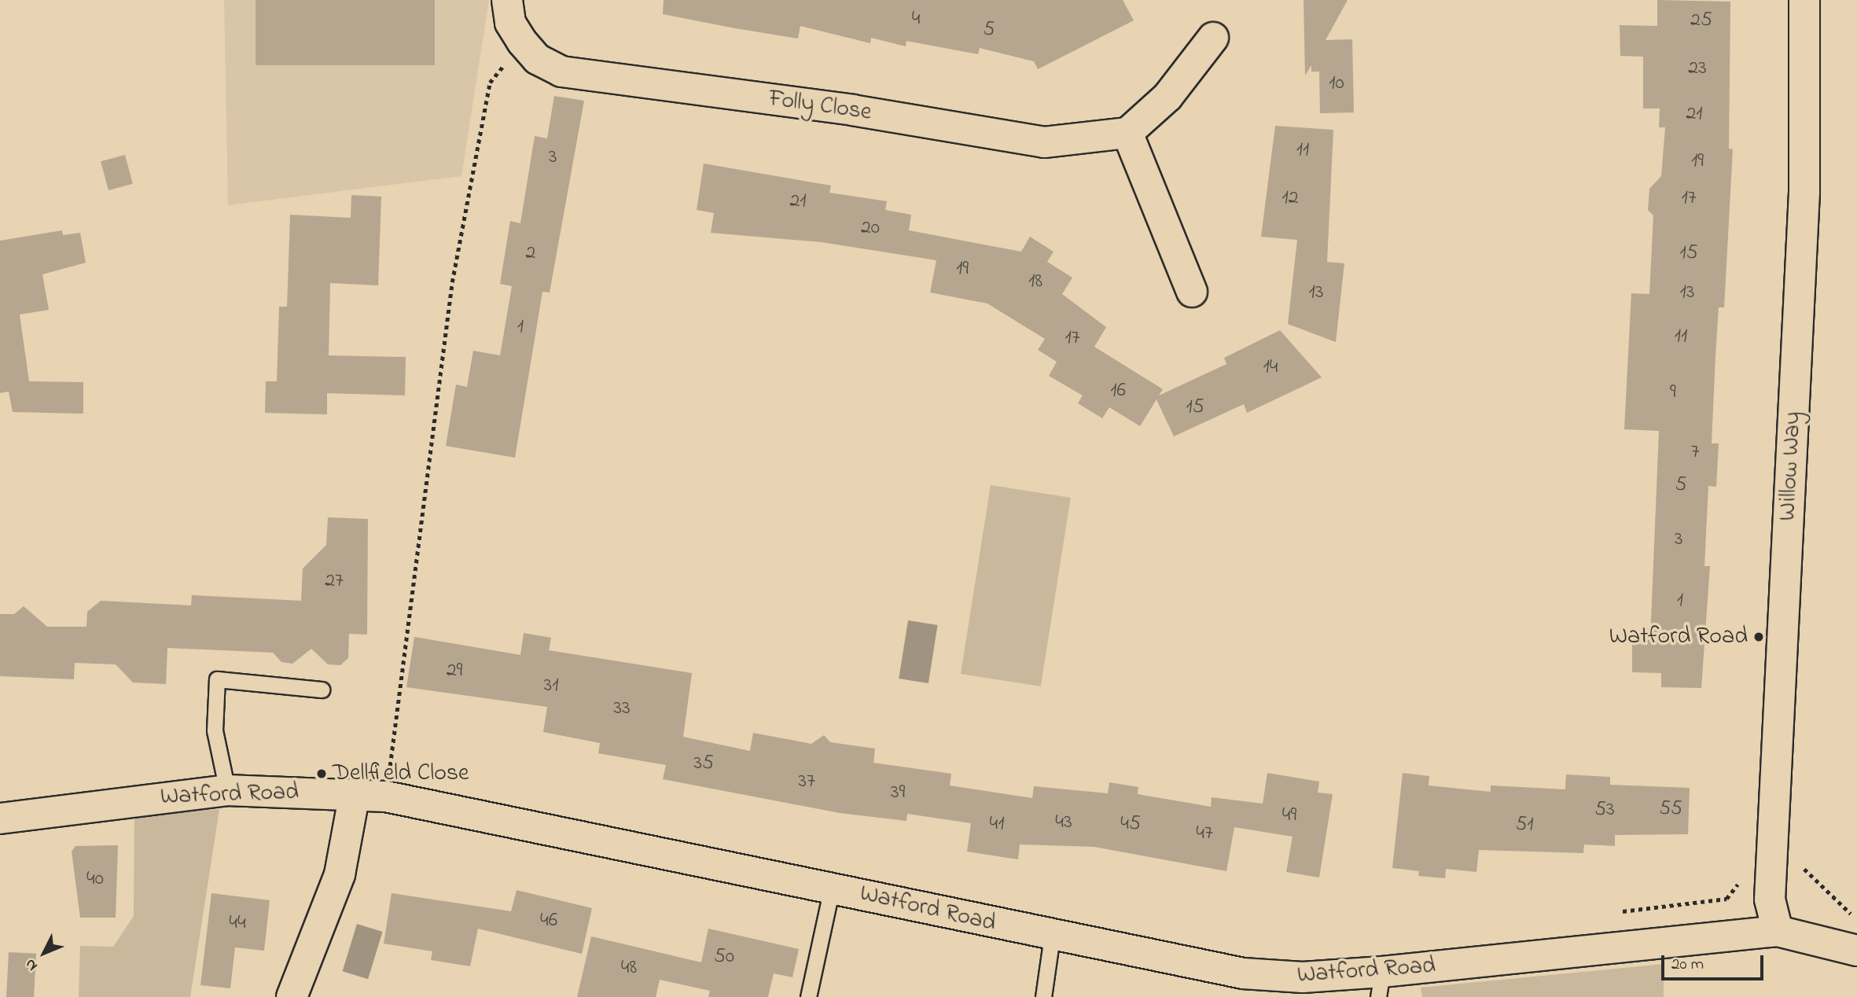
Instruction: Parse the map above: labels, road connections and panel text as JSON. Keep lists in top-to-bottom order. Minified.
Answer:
{"streets":{"street":["Folly Close","Willow Way","Watford Road"]},"crossings":[["Willow Way","Watford Road"]],"places":["Watford Road","Dellfield Close"],"house_numbers":["4","25","5","23","10","21","11","3","19","12","17","21","20","2","15","19","18","13","13","1","11","17","14","16","9","15","7","5","3","27","1","29","31","33","35","37","39","55","53","49","43","41","45","51","47","40","46","44","50","48"],"scale_bar":"20 m","north":"bottom left"}
